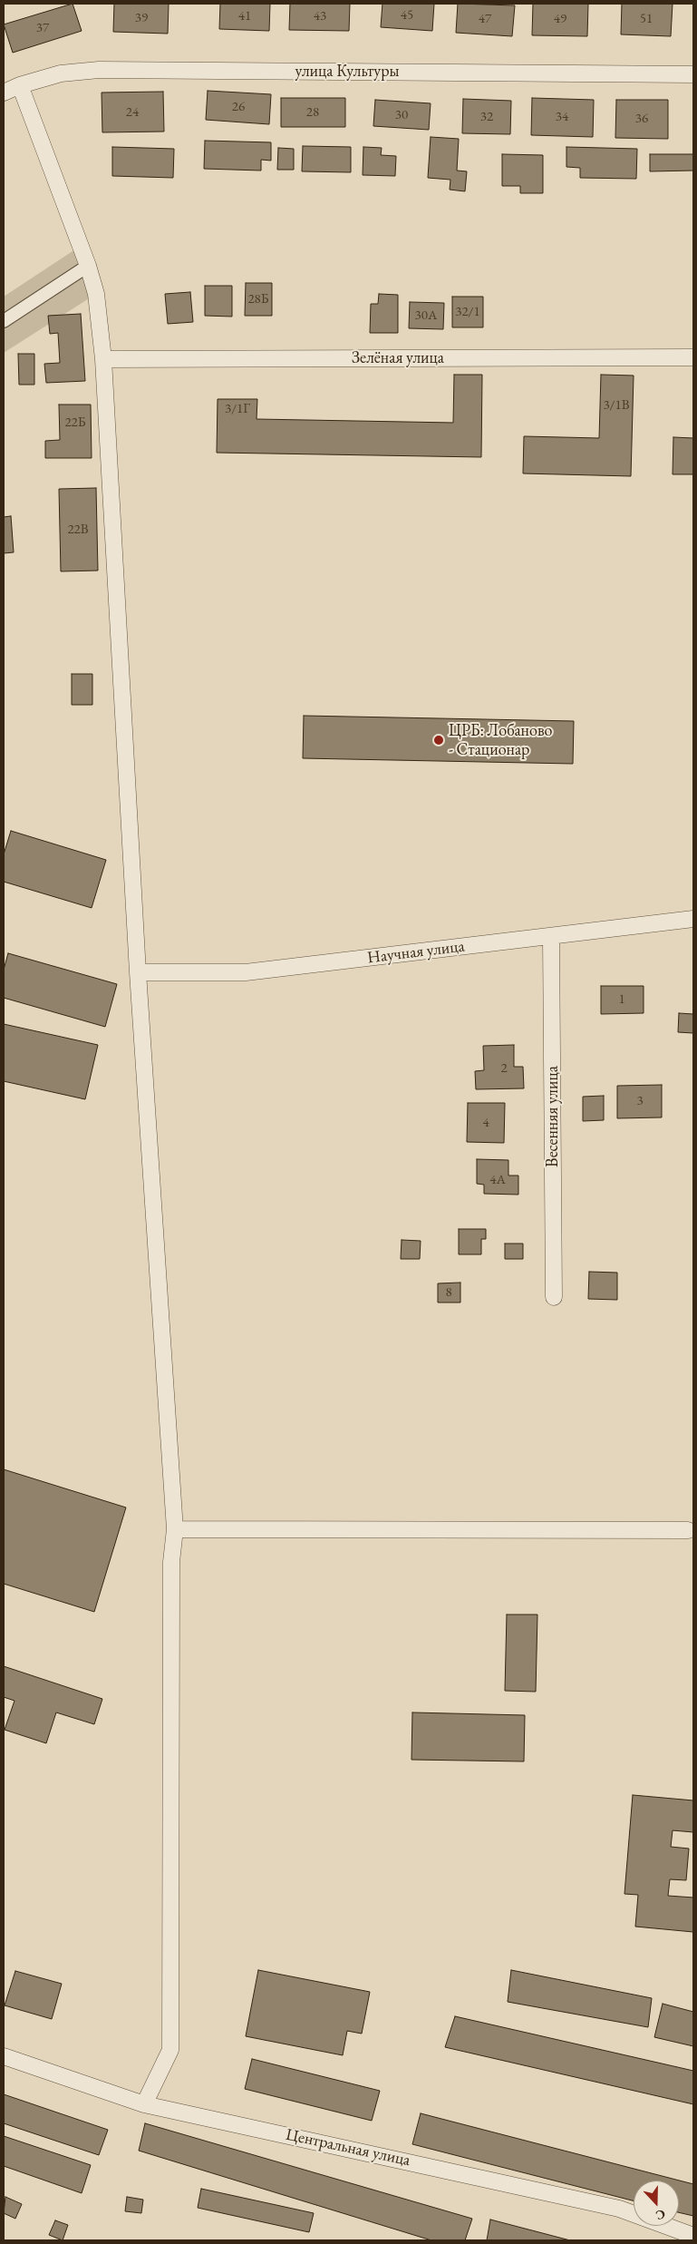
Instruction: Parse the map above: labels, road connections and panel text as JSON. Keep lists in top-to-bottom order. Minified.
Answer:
{"streets":{"street":["улица Культуры","Зелёная улица","Научная улица","Весенняя улица","Центральная улица"]},"crossings":[["Научная улица","Весенняя улица"]],"places":["ЦРБ: Лобаново - Стационар"],"house_numbers":["45","41","43","39","47","49","51","37","26","24","28","30","32","34","36","28Б","32/1","30А","3/1В","3/1Г","22Б","22В","1","2","3","4","4А","8"],"north":"bottom"}
